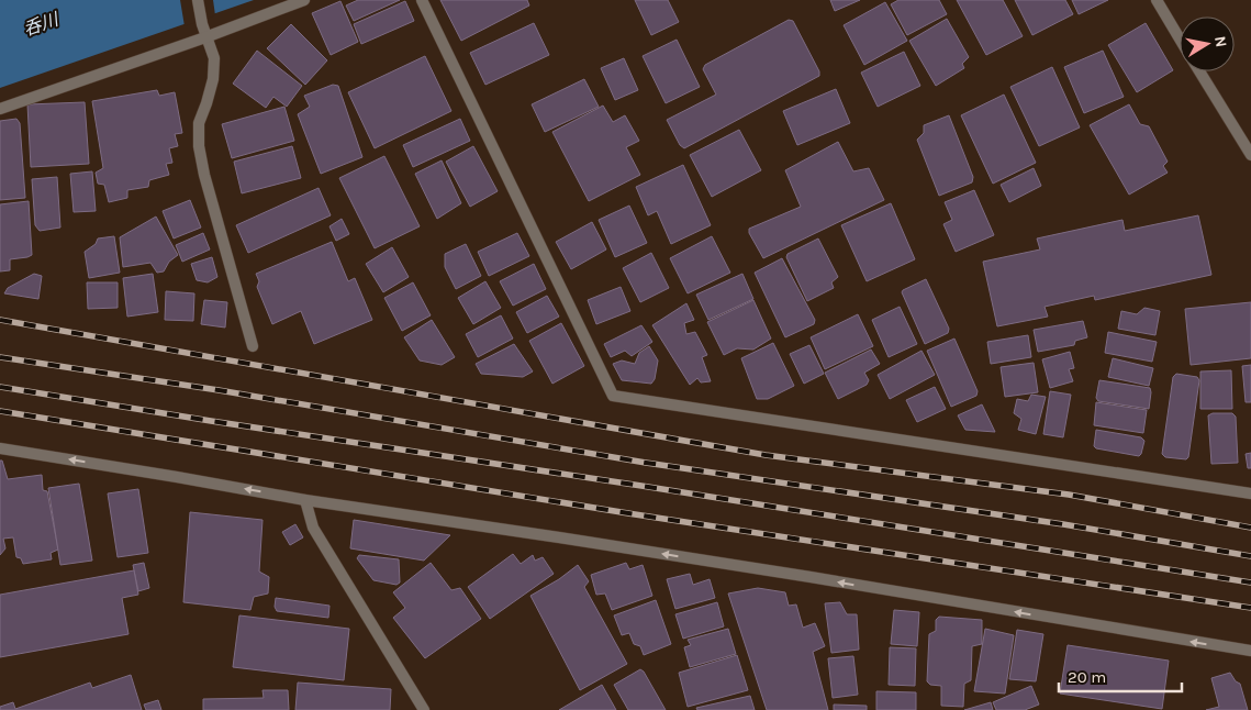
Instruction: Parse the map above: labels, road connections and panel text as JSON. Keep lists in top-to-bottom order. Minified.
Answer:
{"water":["呑川"],"scale_bar":"20 m","north":"right"}
